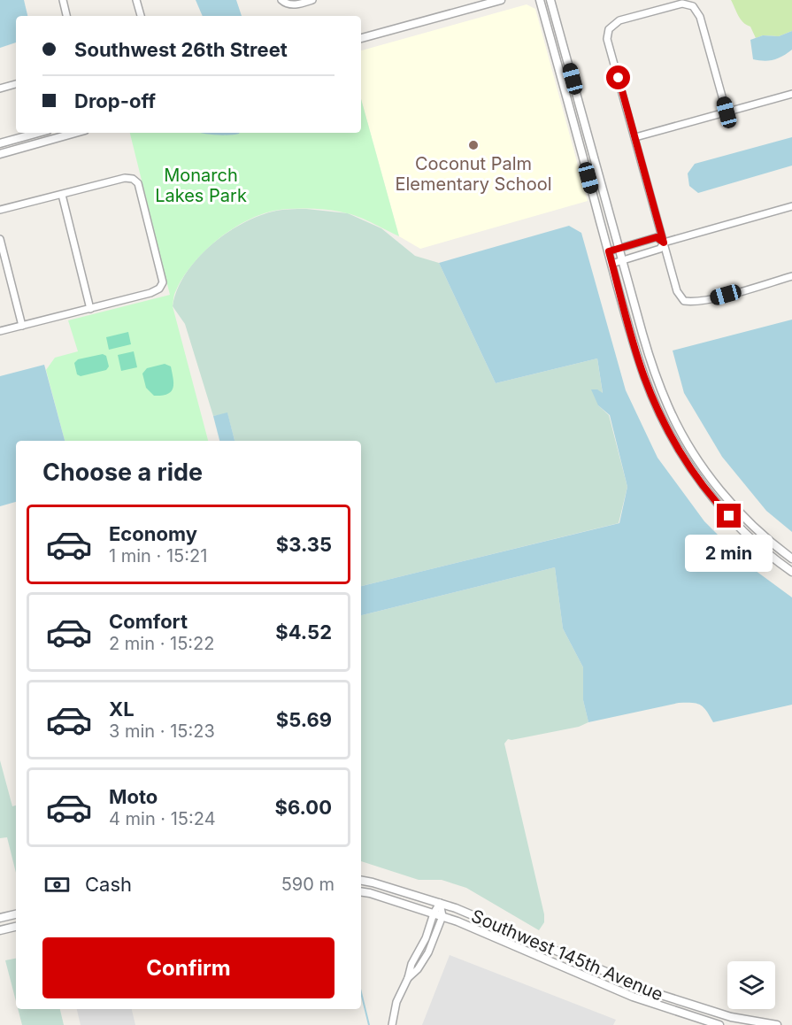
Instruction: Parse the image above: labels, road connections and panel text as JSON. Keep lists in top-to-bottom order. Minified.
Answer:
{"streets":{"street":["Southwest 145th Avenue"]},"parks":["Monarch Lakes Park"],"places":["Coconut Palm Elementary School"],"page":{"banner":["Southwest 26th Street","Drop-off"],"heading":"Choose a ride","list":[{"name":"Economy","note":"1 min · 15:21","value":"$3.35"},{"name":"Comfort","note":"2 min · 15:22","value":"$4.52"},{"name":"XL","note":"3 min · 15:23","value":"$5.69"},{"name":"Moto","note":"4 min · 15:24","value":"$6.00"}],"bubble":"2 min","pay":["Cash","590 m"],"buttons":"Confirm"}}
